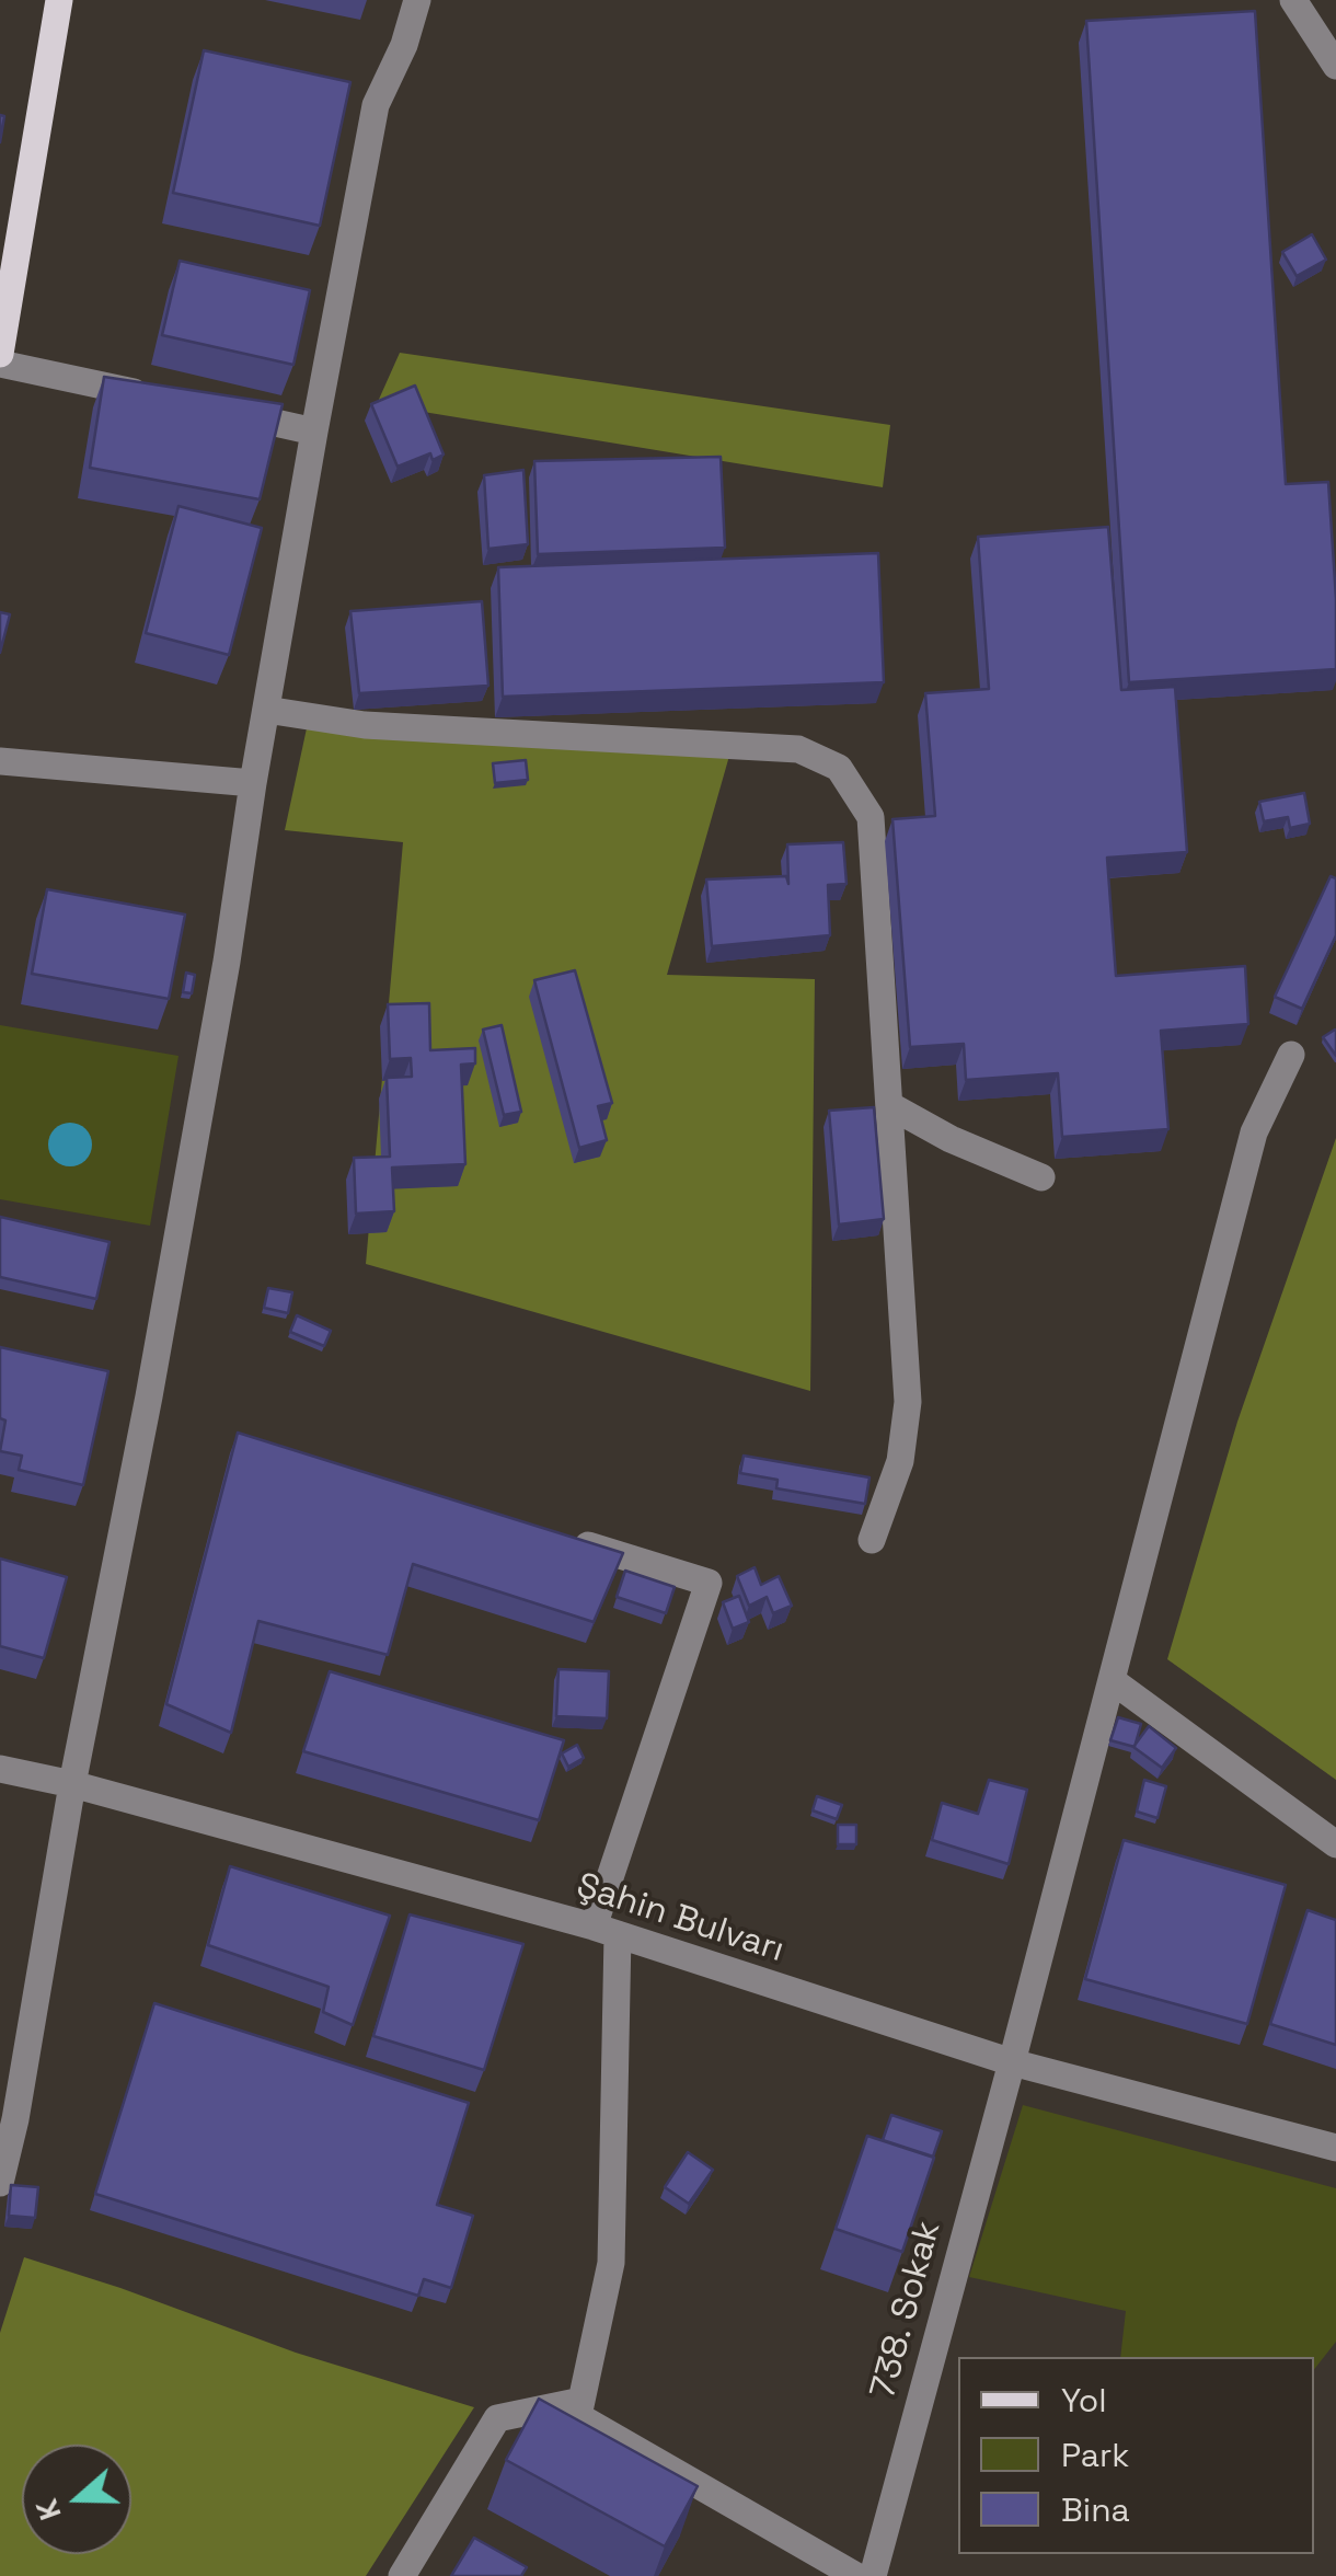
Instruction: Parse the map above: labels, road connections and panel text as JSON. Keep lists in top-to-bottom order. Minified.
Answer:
{"streets":{"street":["Şahin Bulvarı","738. Sokak"]},"crossings":[["Şahin Bulvarı","738. Sokak"]],"legend":["Yol","Park","Bina"],"north":"left"}
